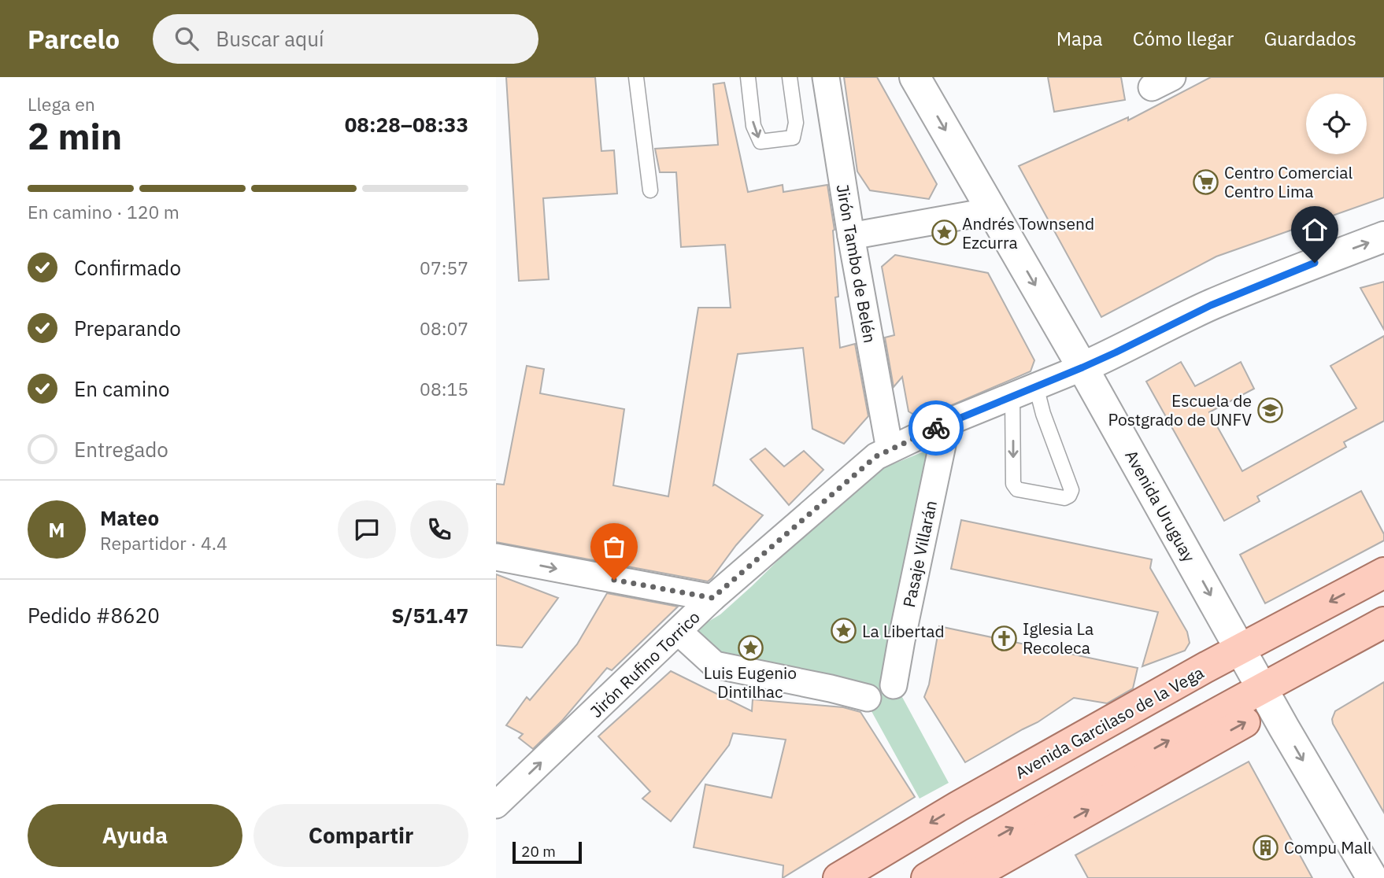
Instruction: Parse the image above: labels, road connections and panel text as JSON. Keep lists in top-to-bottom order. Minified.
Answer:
{"streets":{"main road":["Avenida Uruguay","Avenida Garcilaso de la Vega"],"street":["Jirón Tambo de Belén","Pasaje Villarán","Jirón Rufino Torrico"]},"crossings":[["Jirón Tambo de Belén","Jirón Rufino Torrico"],["Avenida Uruguay","Jirón Rufino Torrico"],["Avenida Uruguay","Avenida Garcilaso de la Vega"],["Pasaje Villarán","Jirón Rufino Torrico"]],"one_way":["Avenida Uruguay"],"places":{"supermarket":["Centro Comercial Centro Lima"],"place":["Andrés Townsend Ezcurra","La Libertad","Luis Eugenio Dintilhac"],"school or university":["Escuela de Postgrado de UNFV"],"church":["Iglesia La Recoleca"],"building":["Compu Mall"]},"scale_bar":"20 m","page":{"header":"Parcelo","search":"Buscar aquí","nav":["Mapa","Cómo llegar","Guardados"],"heading":["2 min","Llega en","08:28–08:33"],"panel":["Mateo","Repartidor · 4.4","Pedido #8620","S/51.47"],"bar":"En camino · 120 m","list":[["Confirmado","07:57"],["Preparando","08:07"],["En camino","08:15"],"Entregado"],"round":"M","buttons":["Ayuda","Compartir"],"scale":"20 m"}}
